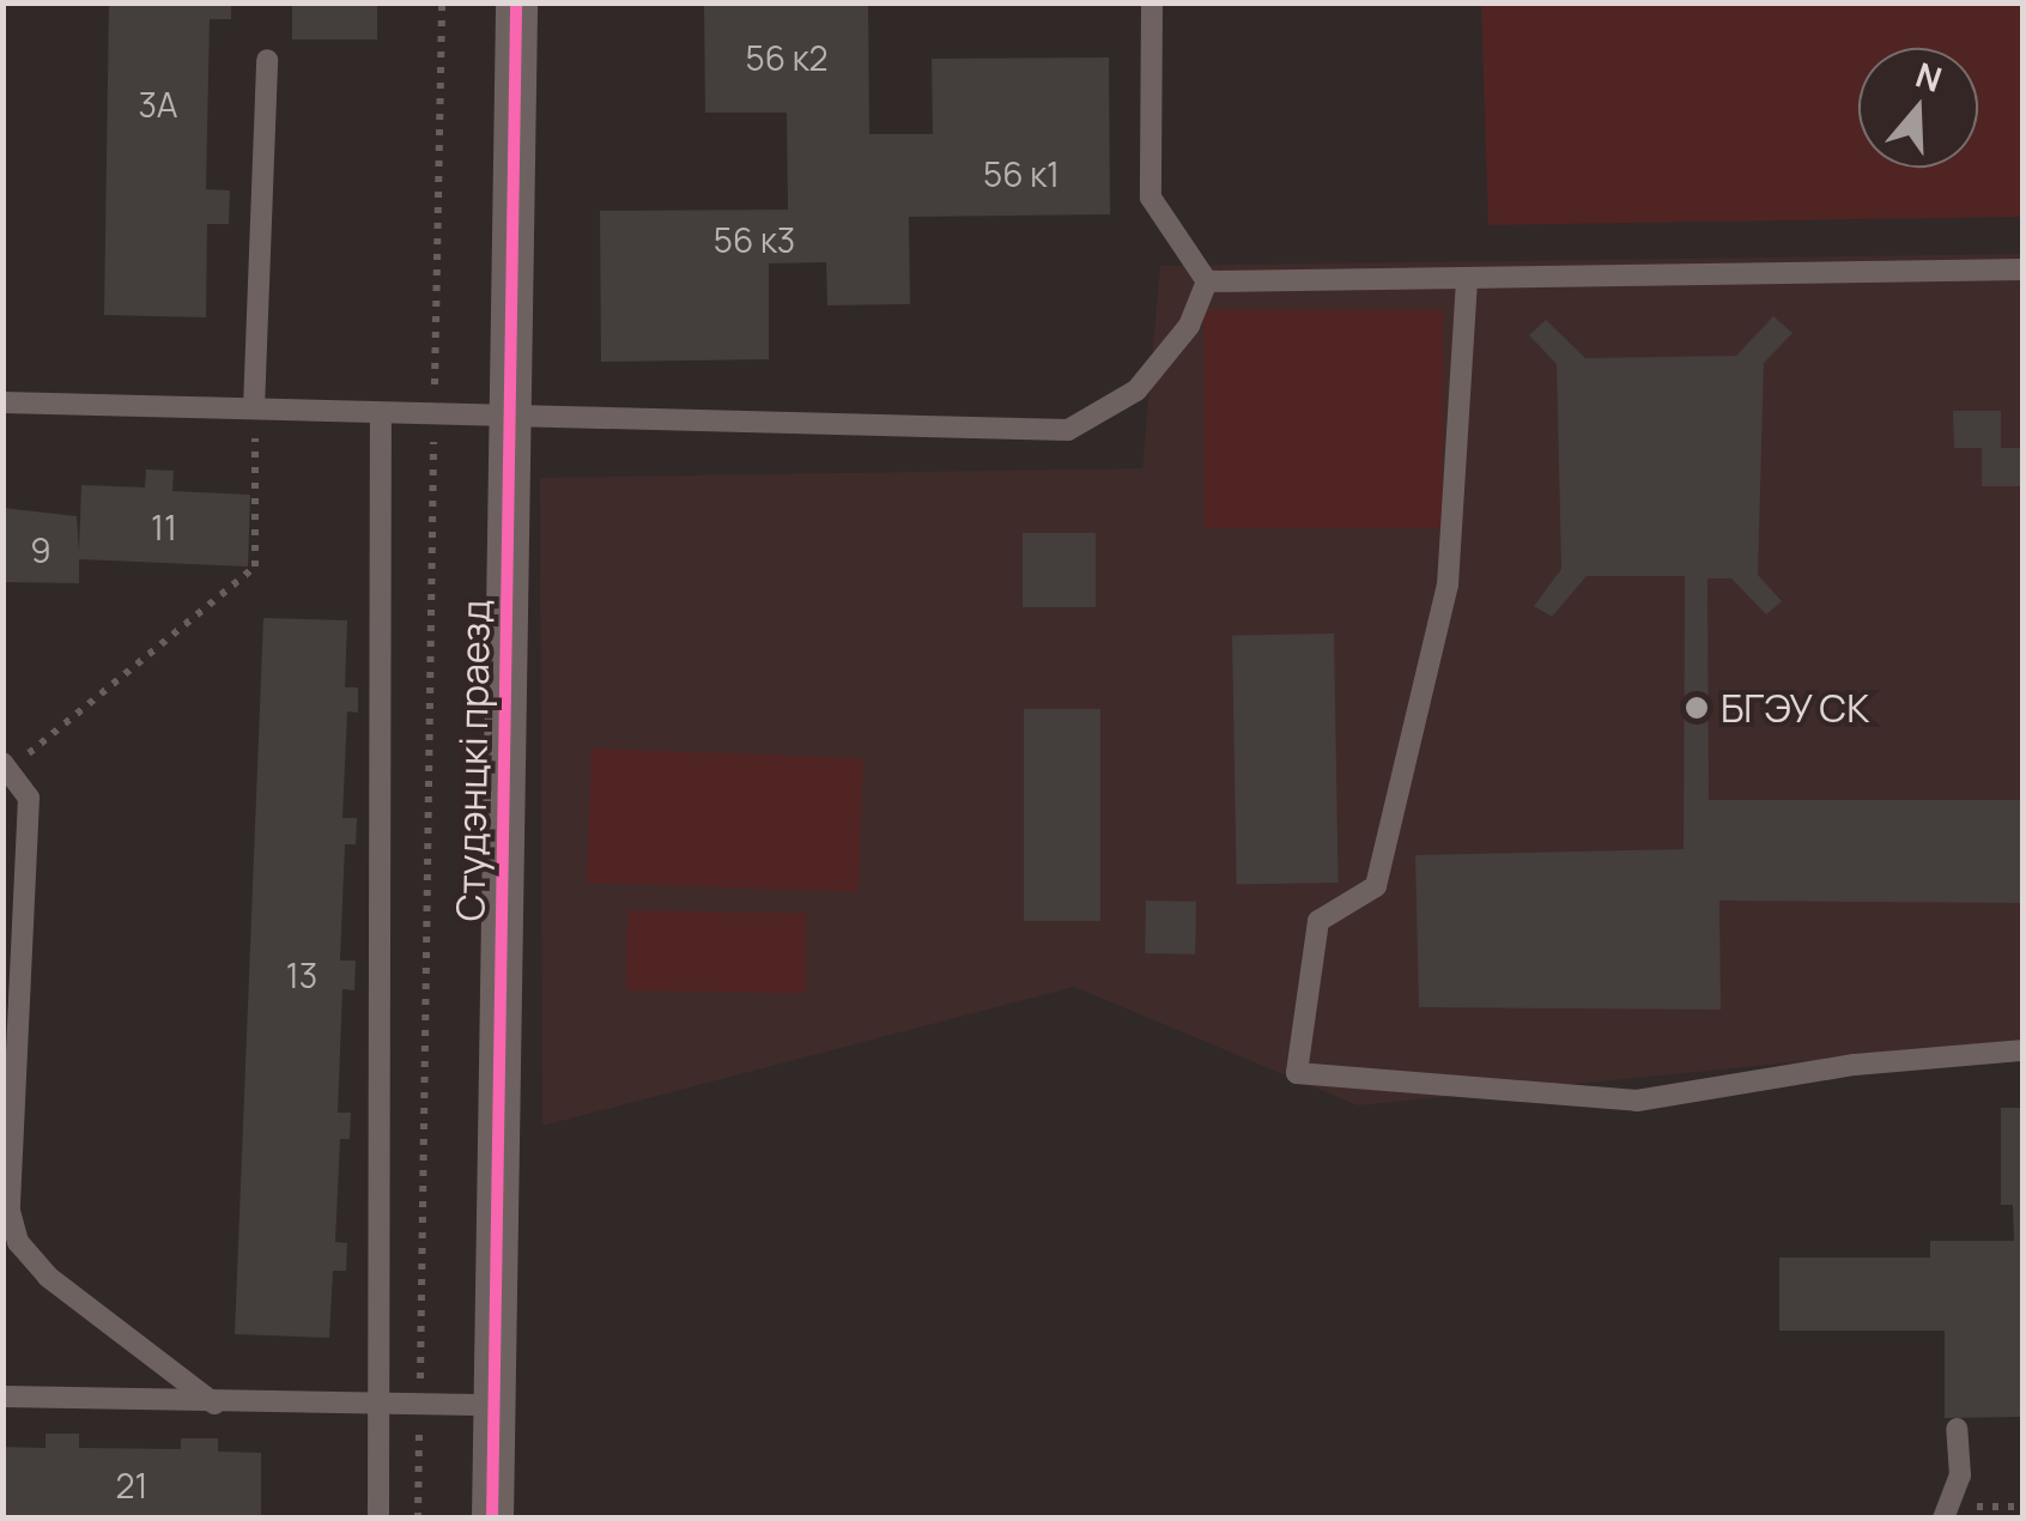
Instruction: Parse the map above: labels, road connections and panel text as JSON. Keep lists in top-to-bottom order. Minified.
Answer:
{"streets":{"street":["Студэнцкі праезд"]},"places":["БГЭУ СК"],"house_numbers":["56 к2","3А","56 к1","56 к3","11","9","13","21"],"north":"top"}
